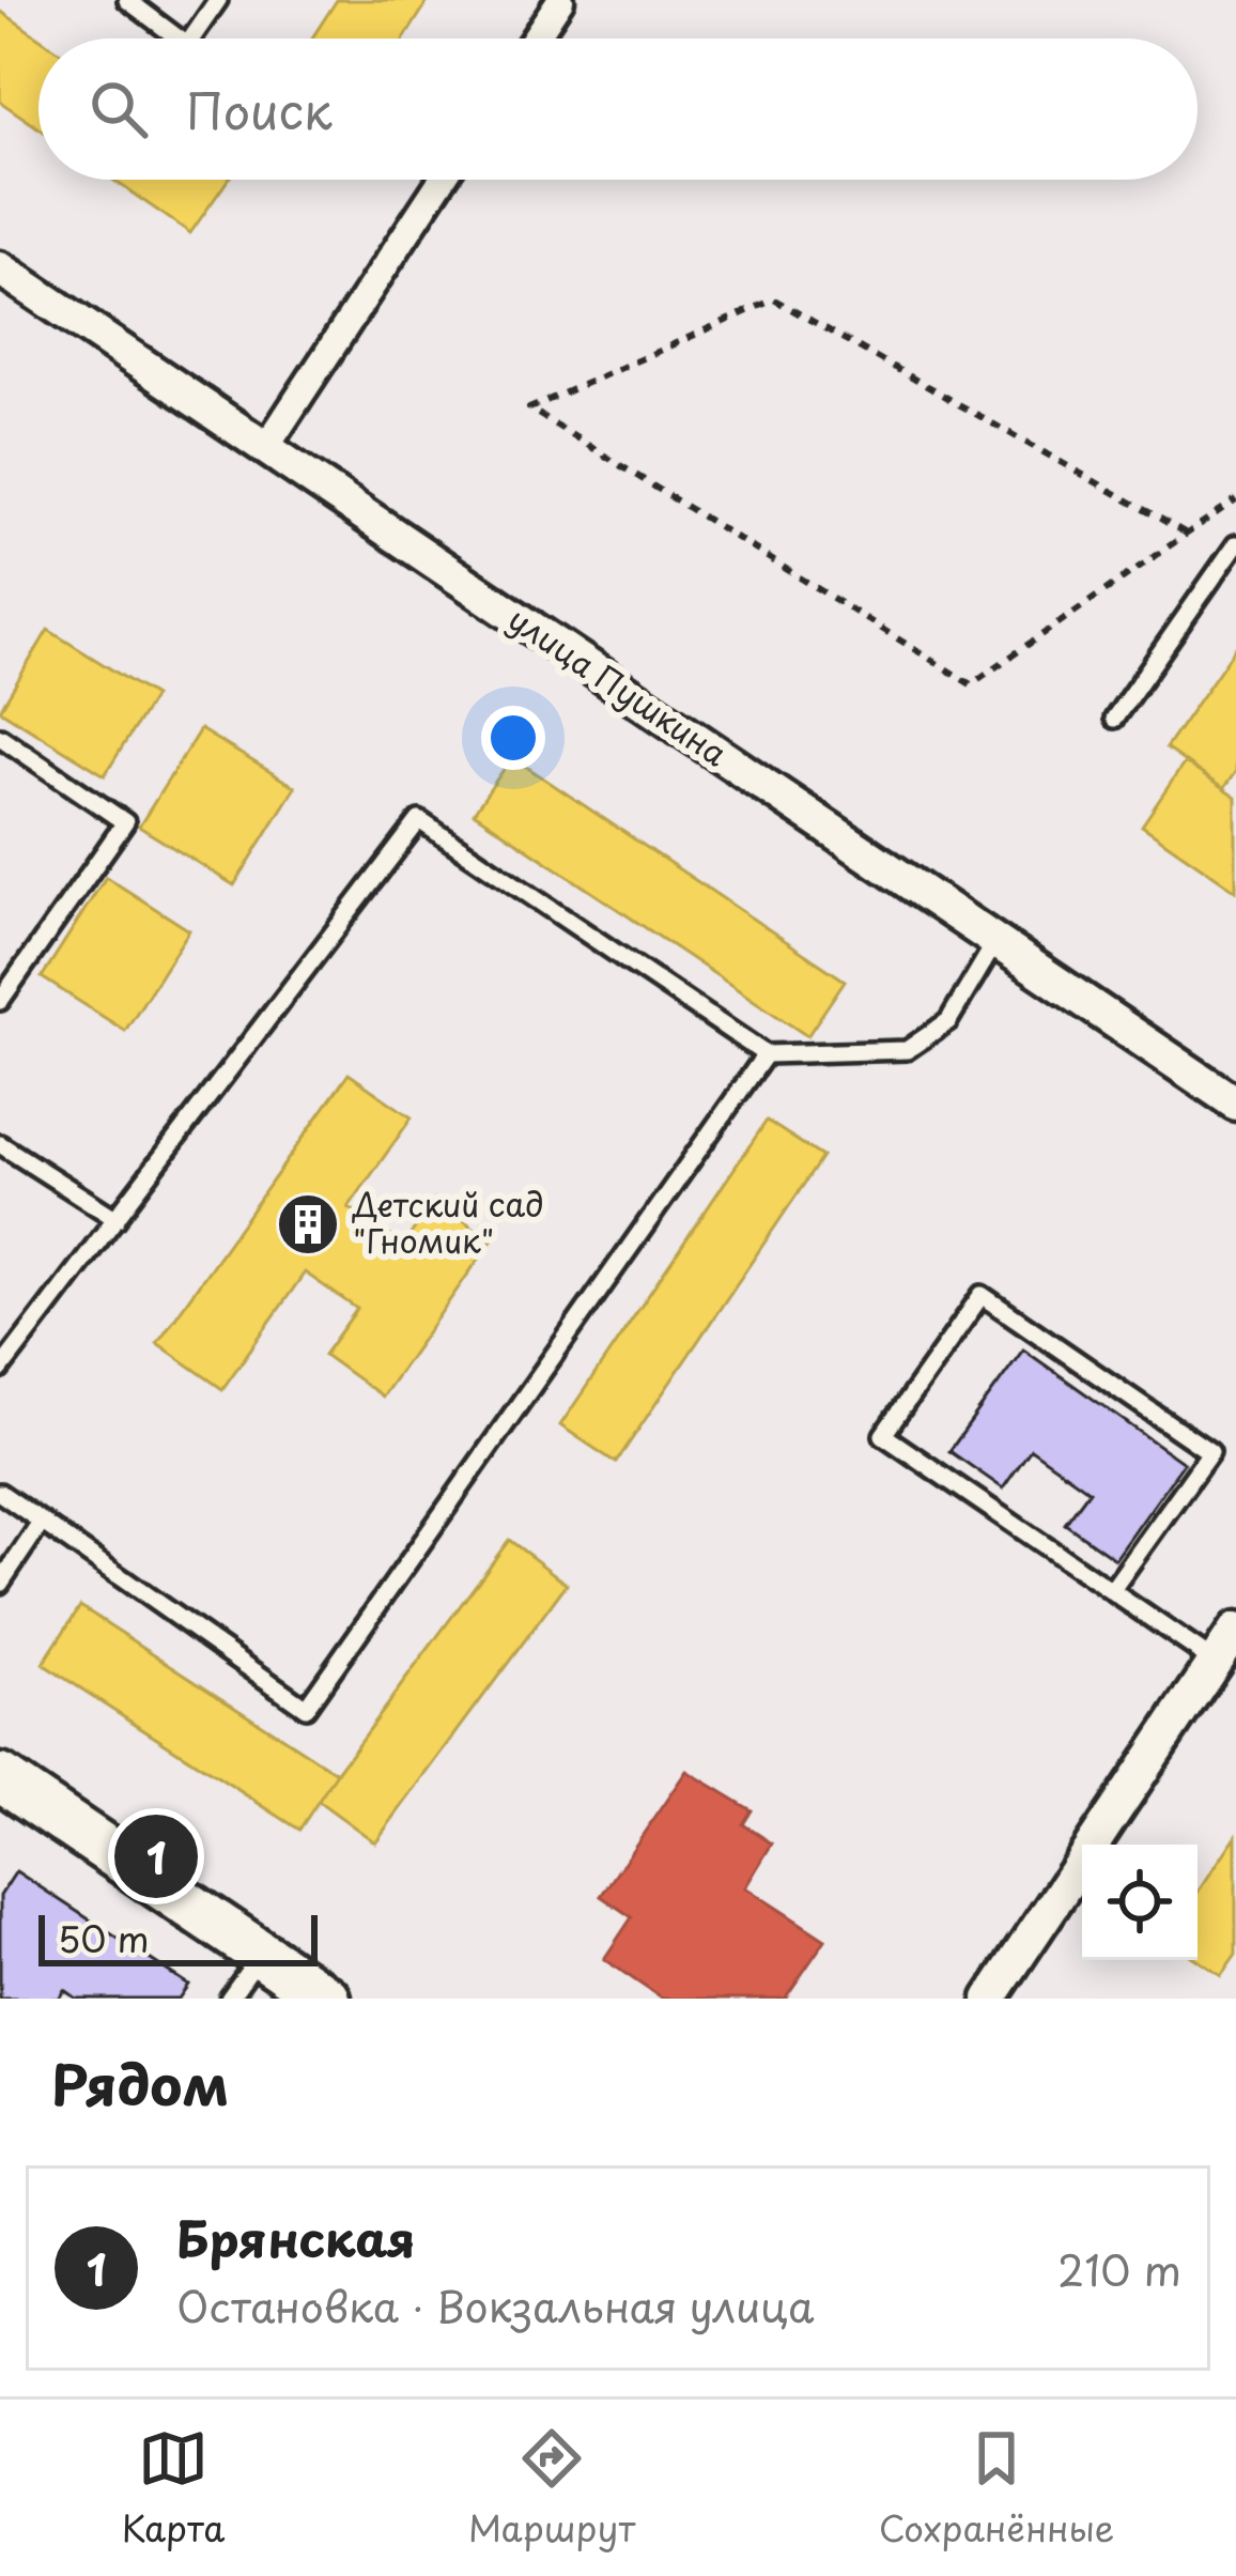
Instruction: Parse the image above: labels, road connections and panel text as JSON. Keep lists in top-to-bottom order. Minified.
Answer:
{"streets":{"street":["улица Пушкина"]},"places":{"building":["Детский сад \"Гномик\""]},"scale_bar":"50 m","page":{"search":"Поиск","pins":"1","scale":"50 m","heading":"Рядом","list":[{"mark":"1","name":"Брянская","note":"Остановка · Вокзальная улица","value":"210 m"}],"nav":["Карта","Маршрут","Сохранённые"]}}
